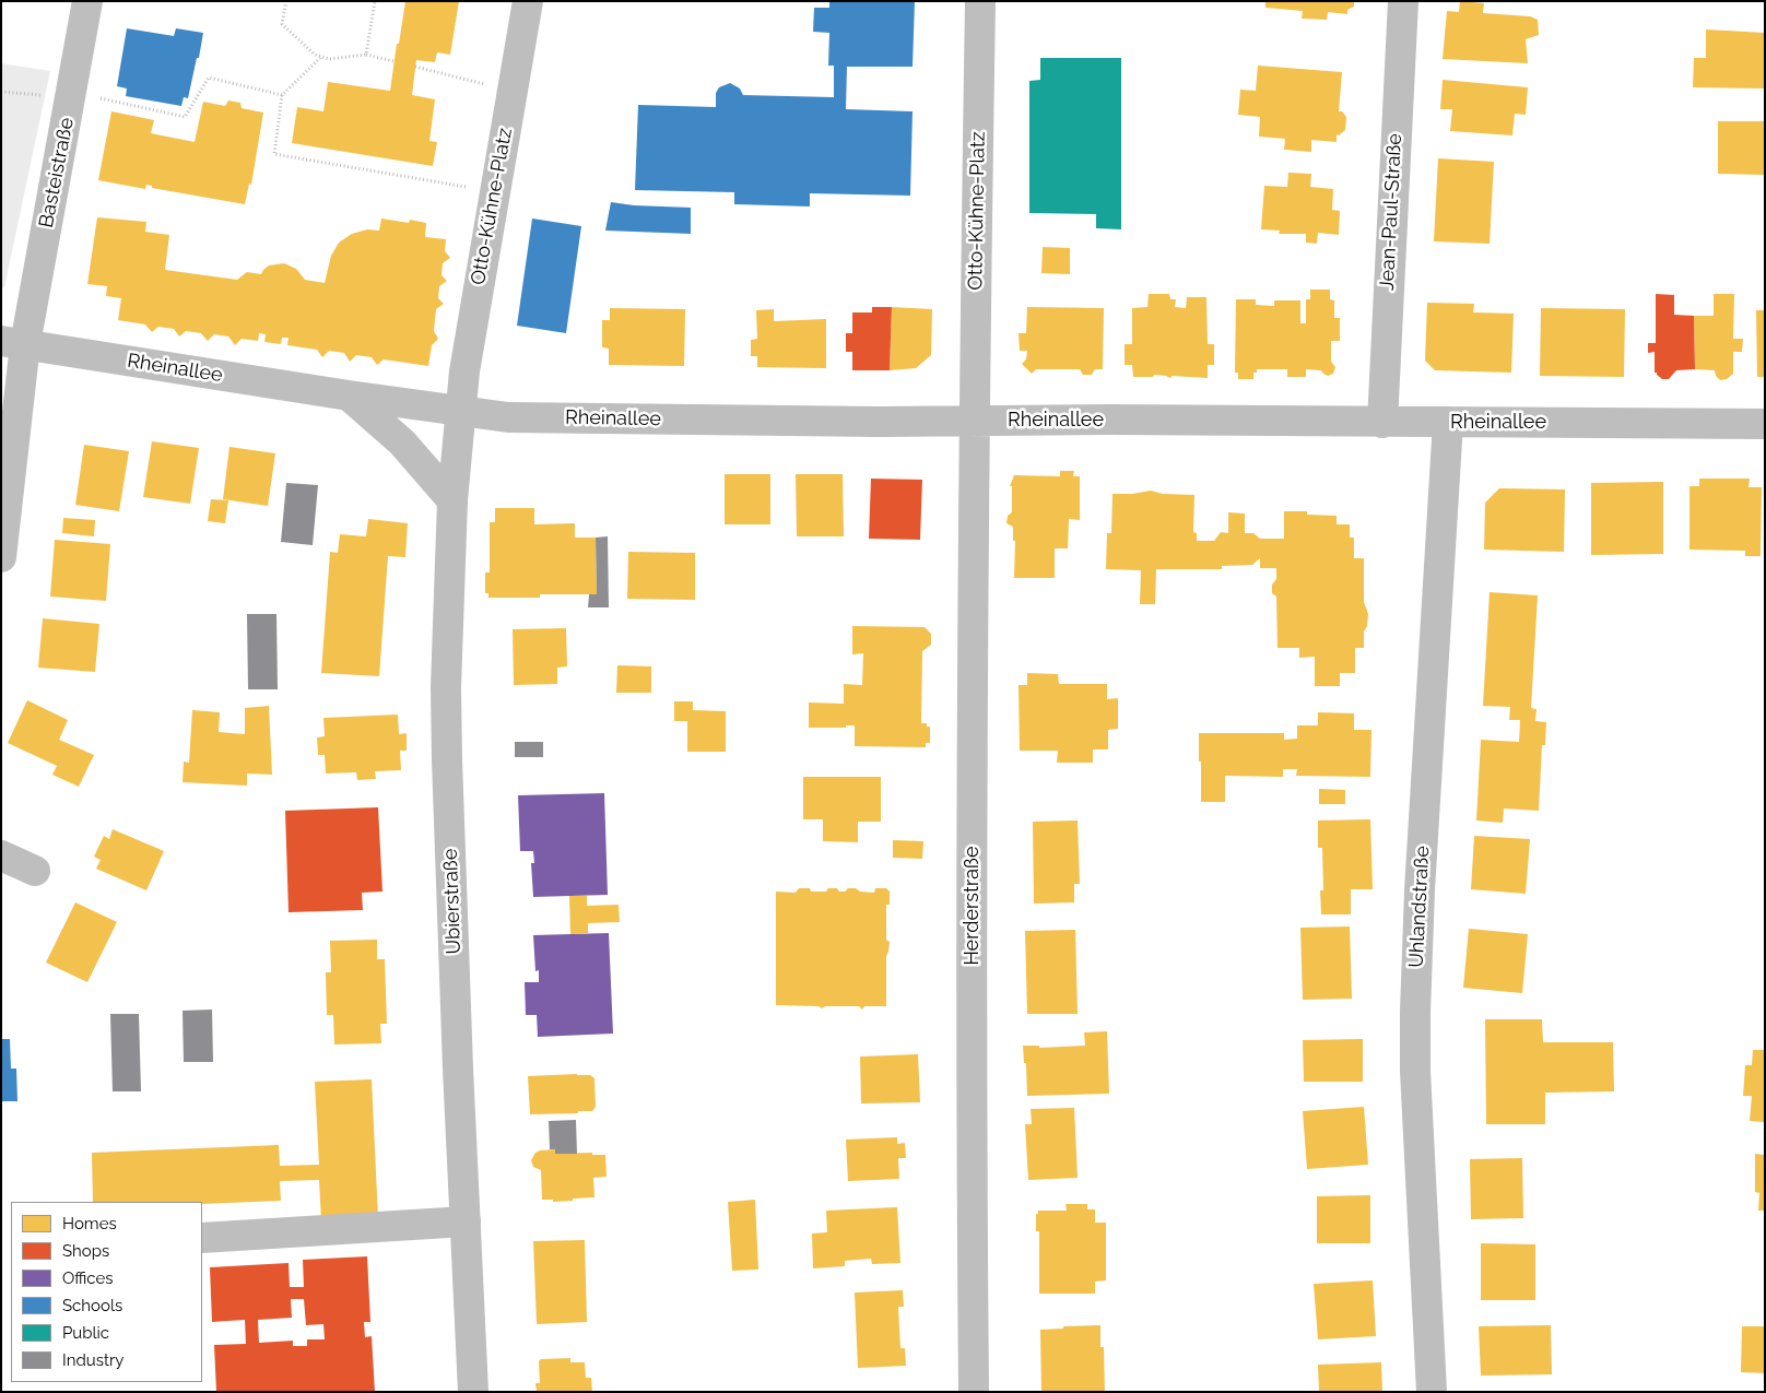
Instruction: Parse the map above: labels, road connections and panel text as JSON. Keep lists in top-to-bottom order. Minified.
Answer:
{"streets":{"street":["Basteistraße","Otto-Kühne-Platz","Jean-Paul-Straße","Rheinallee","Ubierstraße","Herderstraße","Uhlandstraße"]},"crossings":[["Basteistraße","Rheinallee"],["Otto-Kühne-Platz","Rheinallee"],["Otto-Kühne-Platz","Ubierstraße"],["Otto-Kühne-Platz","Herderstraße"],["Jean-Paul-Straße","Rheinallee"],["Rheinallee","Ubierstraße"],["Rheinallee","Herderstraße"],["Rheinallee","Uhlandstraße"]],"legend":["Homes","Shops","Offices","Schools","Public","Industry"]}
